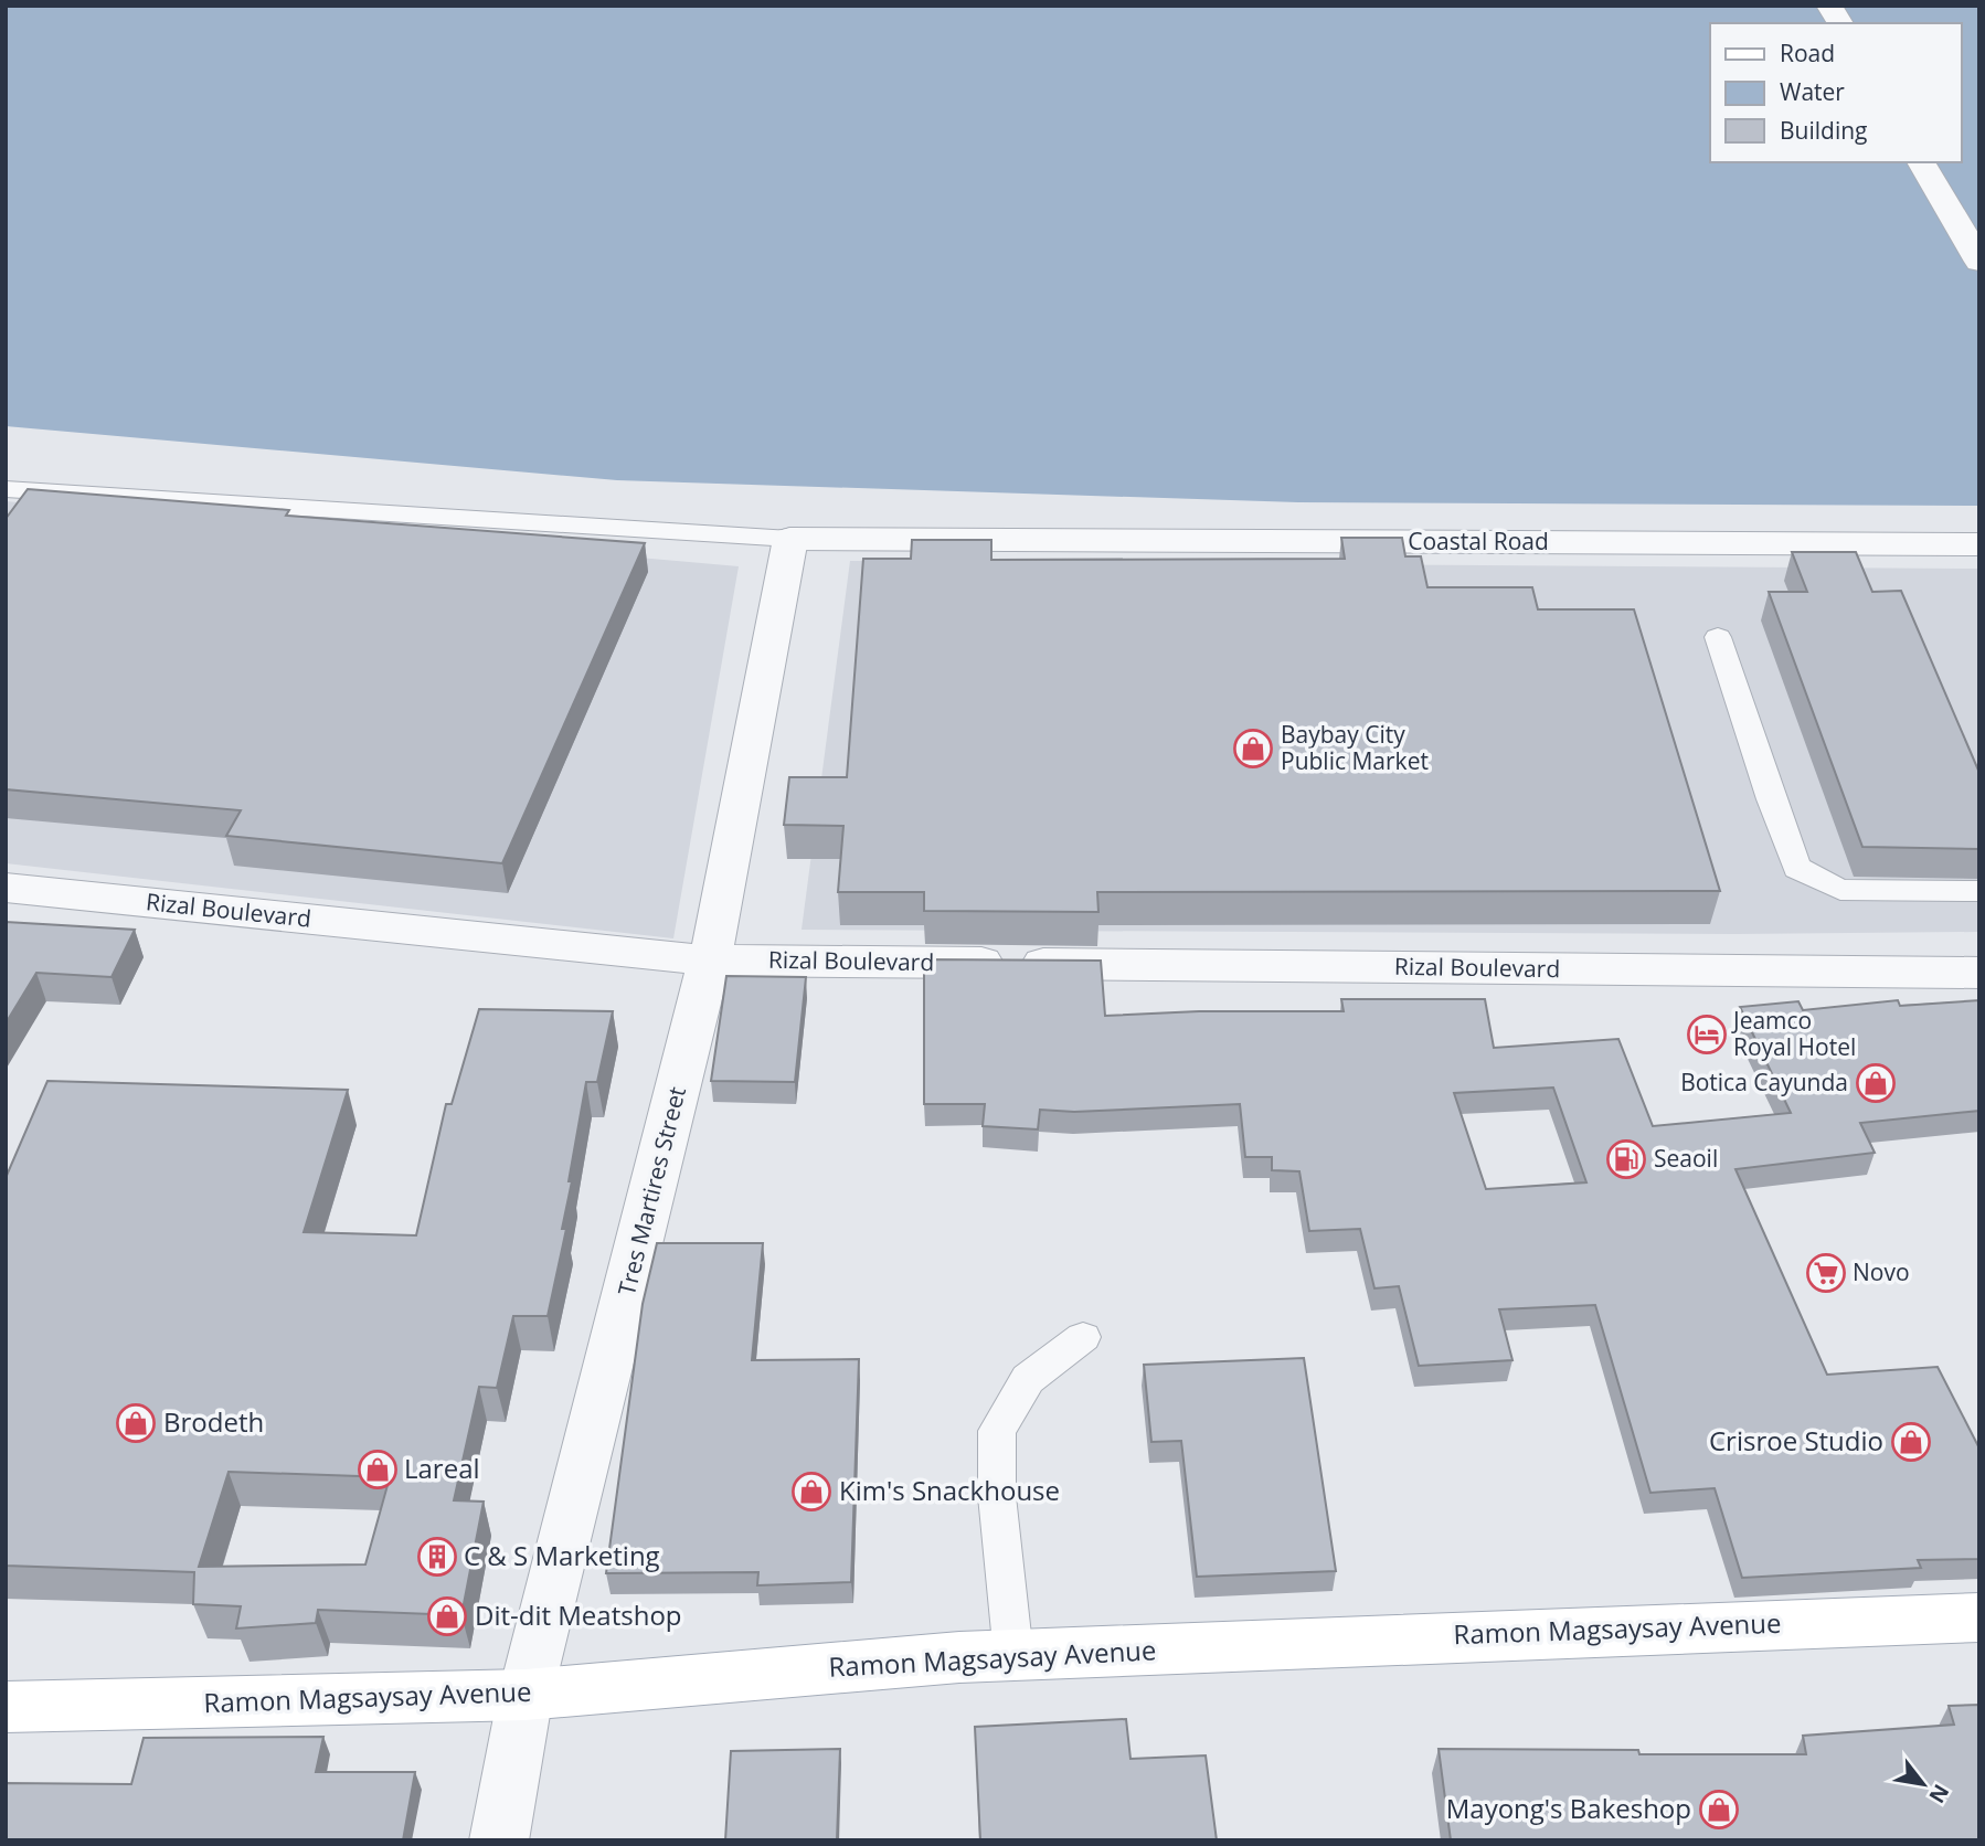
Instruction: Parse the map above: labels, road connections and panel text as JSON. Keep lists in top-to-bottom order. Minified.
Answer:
{"streets":{"main road":["Ramon Magsaysay Avenue"],"street":["Coastal Road","Rizal Boulevard","Tres Martires Street"]},"crossings":[["Coastal Road","Tres Martires Street"],["Rizal Boulevard","Tres Martires Street"],["Tres Martires Street","Ramon Magsaysay Avenue"]],"places":{"shop":["Baybay City Public Market","Botica Cayunda","Brodeth","Crisroe Studio","Lareal","Kim's Snackhouse","Dit-dit Meatshop","Mayong's Bakeshop"],"hotel":["Jeamco Royal Hotel"],"fuel station":["Seaoil"],"supermarket":["Novo"],"building":["C & S Marketing"]},"legend":["Road","Water","Building"],"north":"bottom right"}
